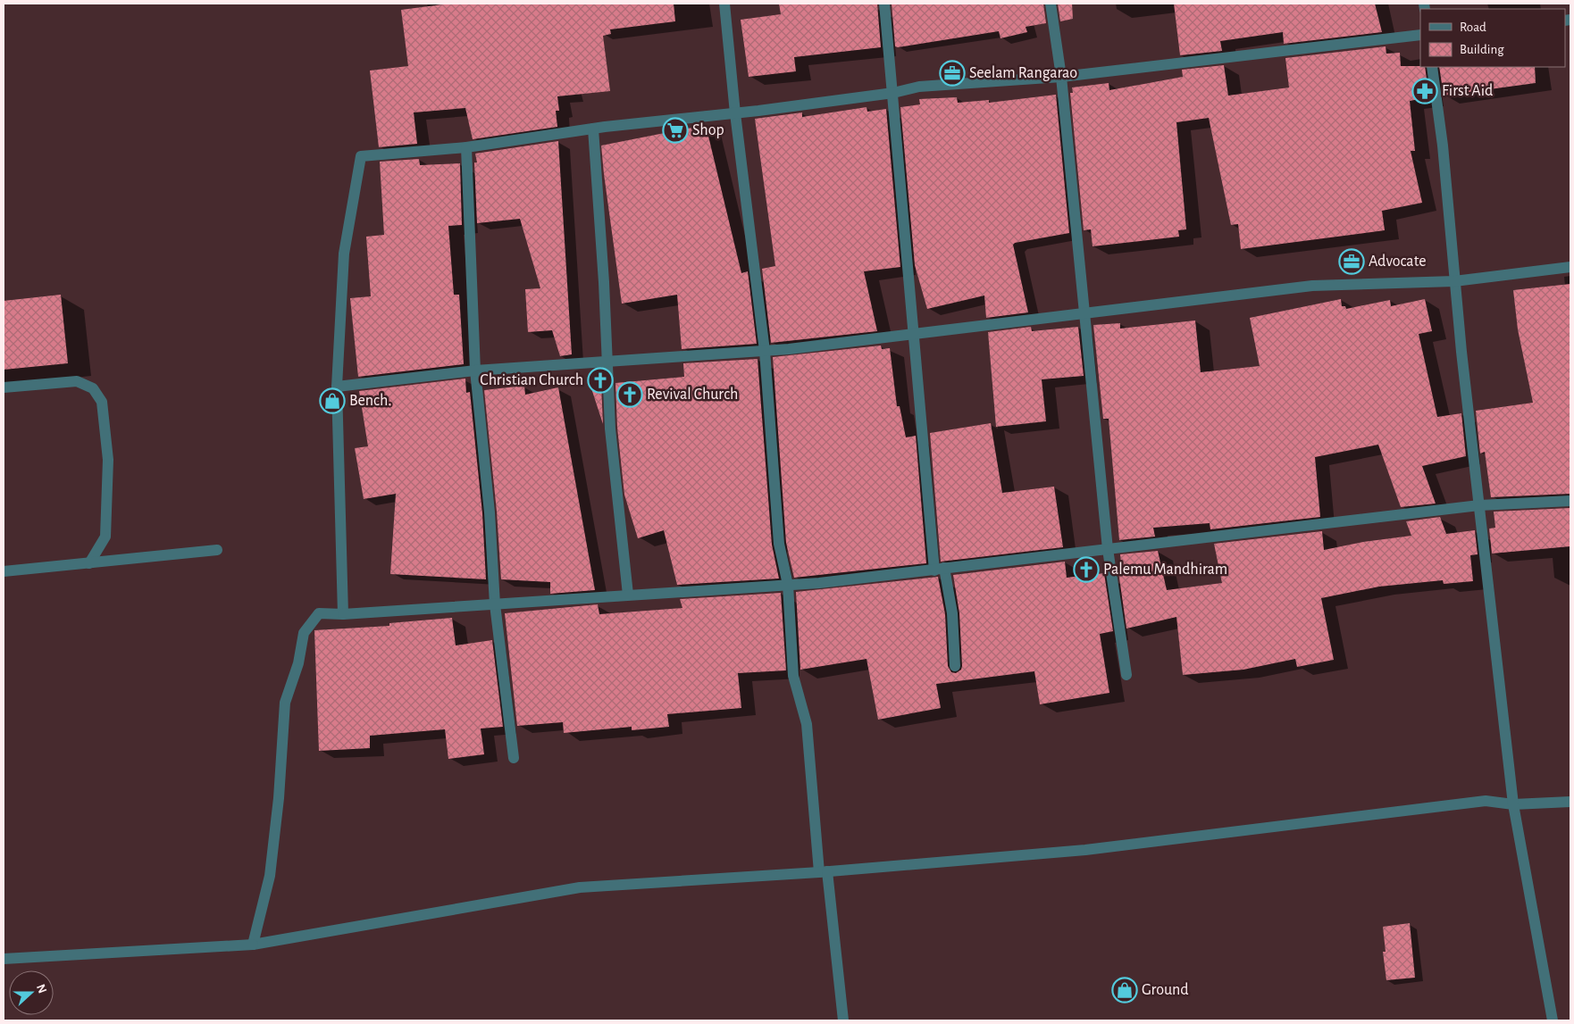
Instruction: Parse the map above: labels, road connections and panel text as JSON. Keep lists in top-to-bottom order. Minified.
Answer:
{"places":{"office":["Seelam Rangarao","Advocate"],"pharmacy":["First Aid"],"supermarket":["Shop"],"church":["Christian Church","Revival Church","Palemu Mandhiram"],"shop":["Bench.","Ground"]},"legend":["Road","Building"],"north":"right"}
